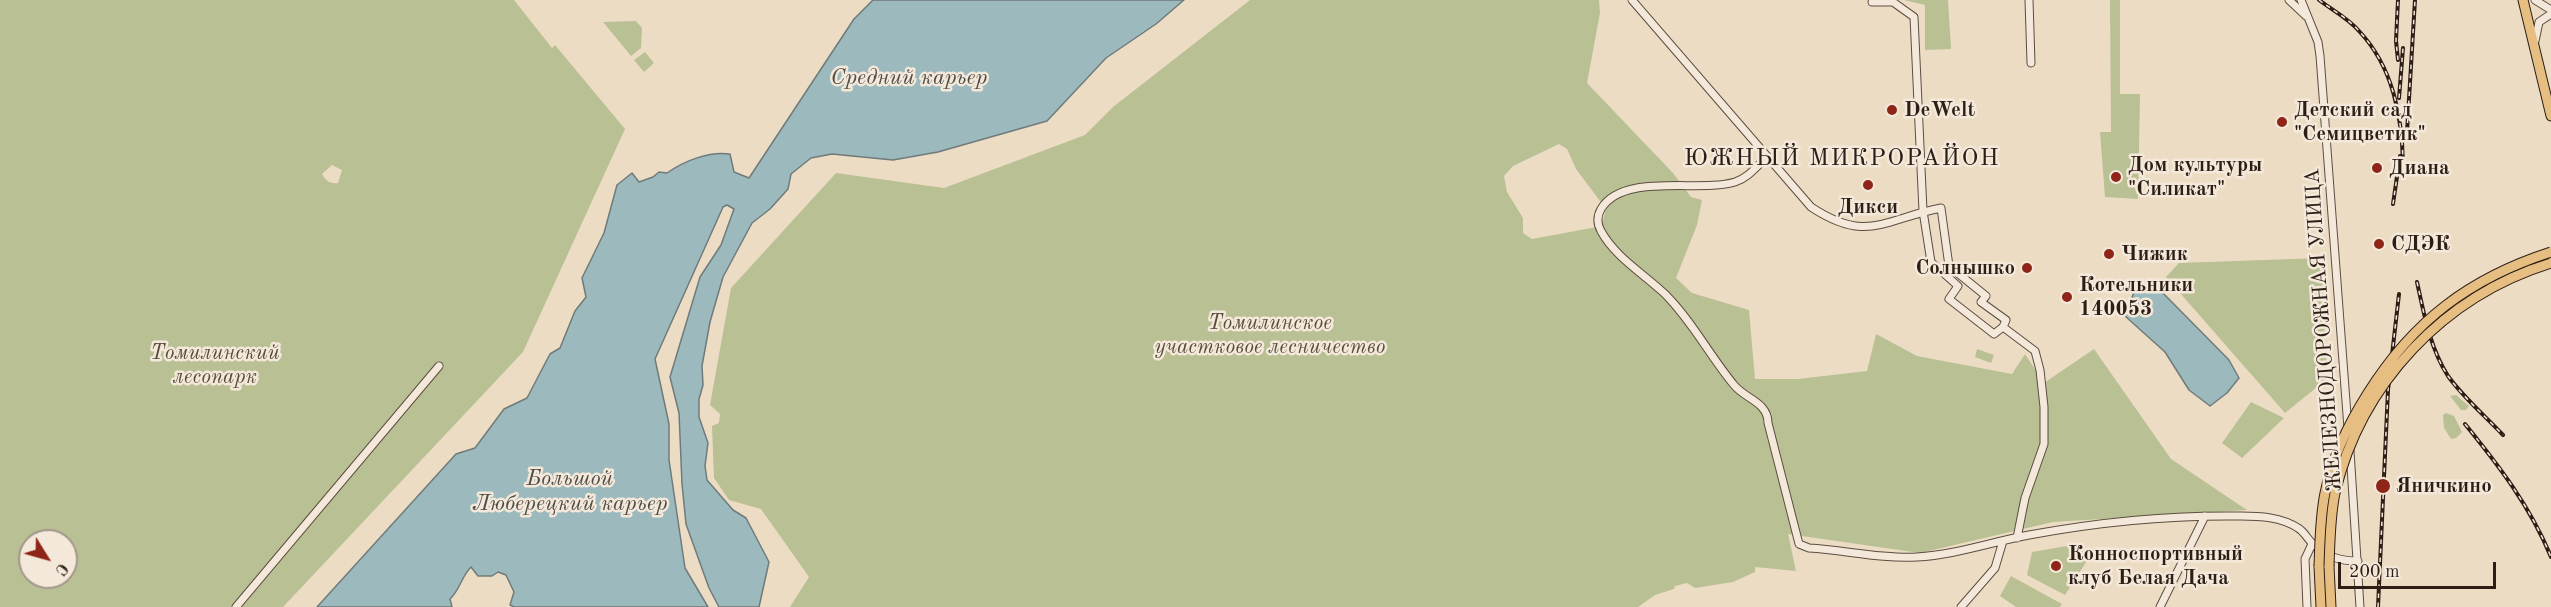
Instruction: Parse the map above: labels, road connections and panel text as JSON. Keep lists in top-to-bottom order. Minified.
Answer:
{"streets":{"street":["ЖЕЛЕЗНОДОРОЖНАЯ УЛИЦА"]},"districts":["ЮЖНЫЙ МИКРОРАЙОН"],"water":["Средний карьер","Большой Люберецкий карьер"],"parks":["Томилинское участковое лесничество","Томилинский лесопарк"],"places":["DeWelt","Детский сад \"Семицветик\"","Диана","Дом культуры \"Силикат\"","Дикси","СДЭК","Чижик","Солнышко","Котельники 140053","Яничкино","Конноспортивный клуб Белая Дача"],"scale_bar":"200 m","north":"bottom right"}
